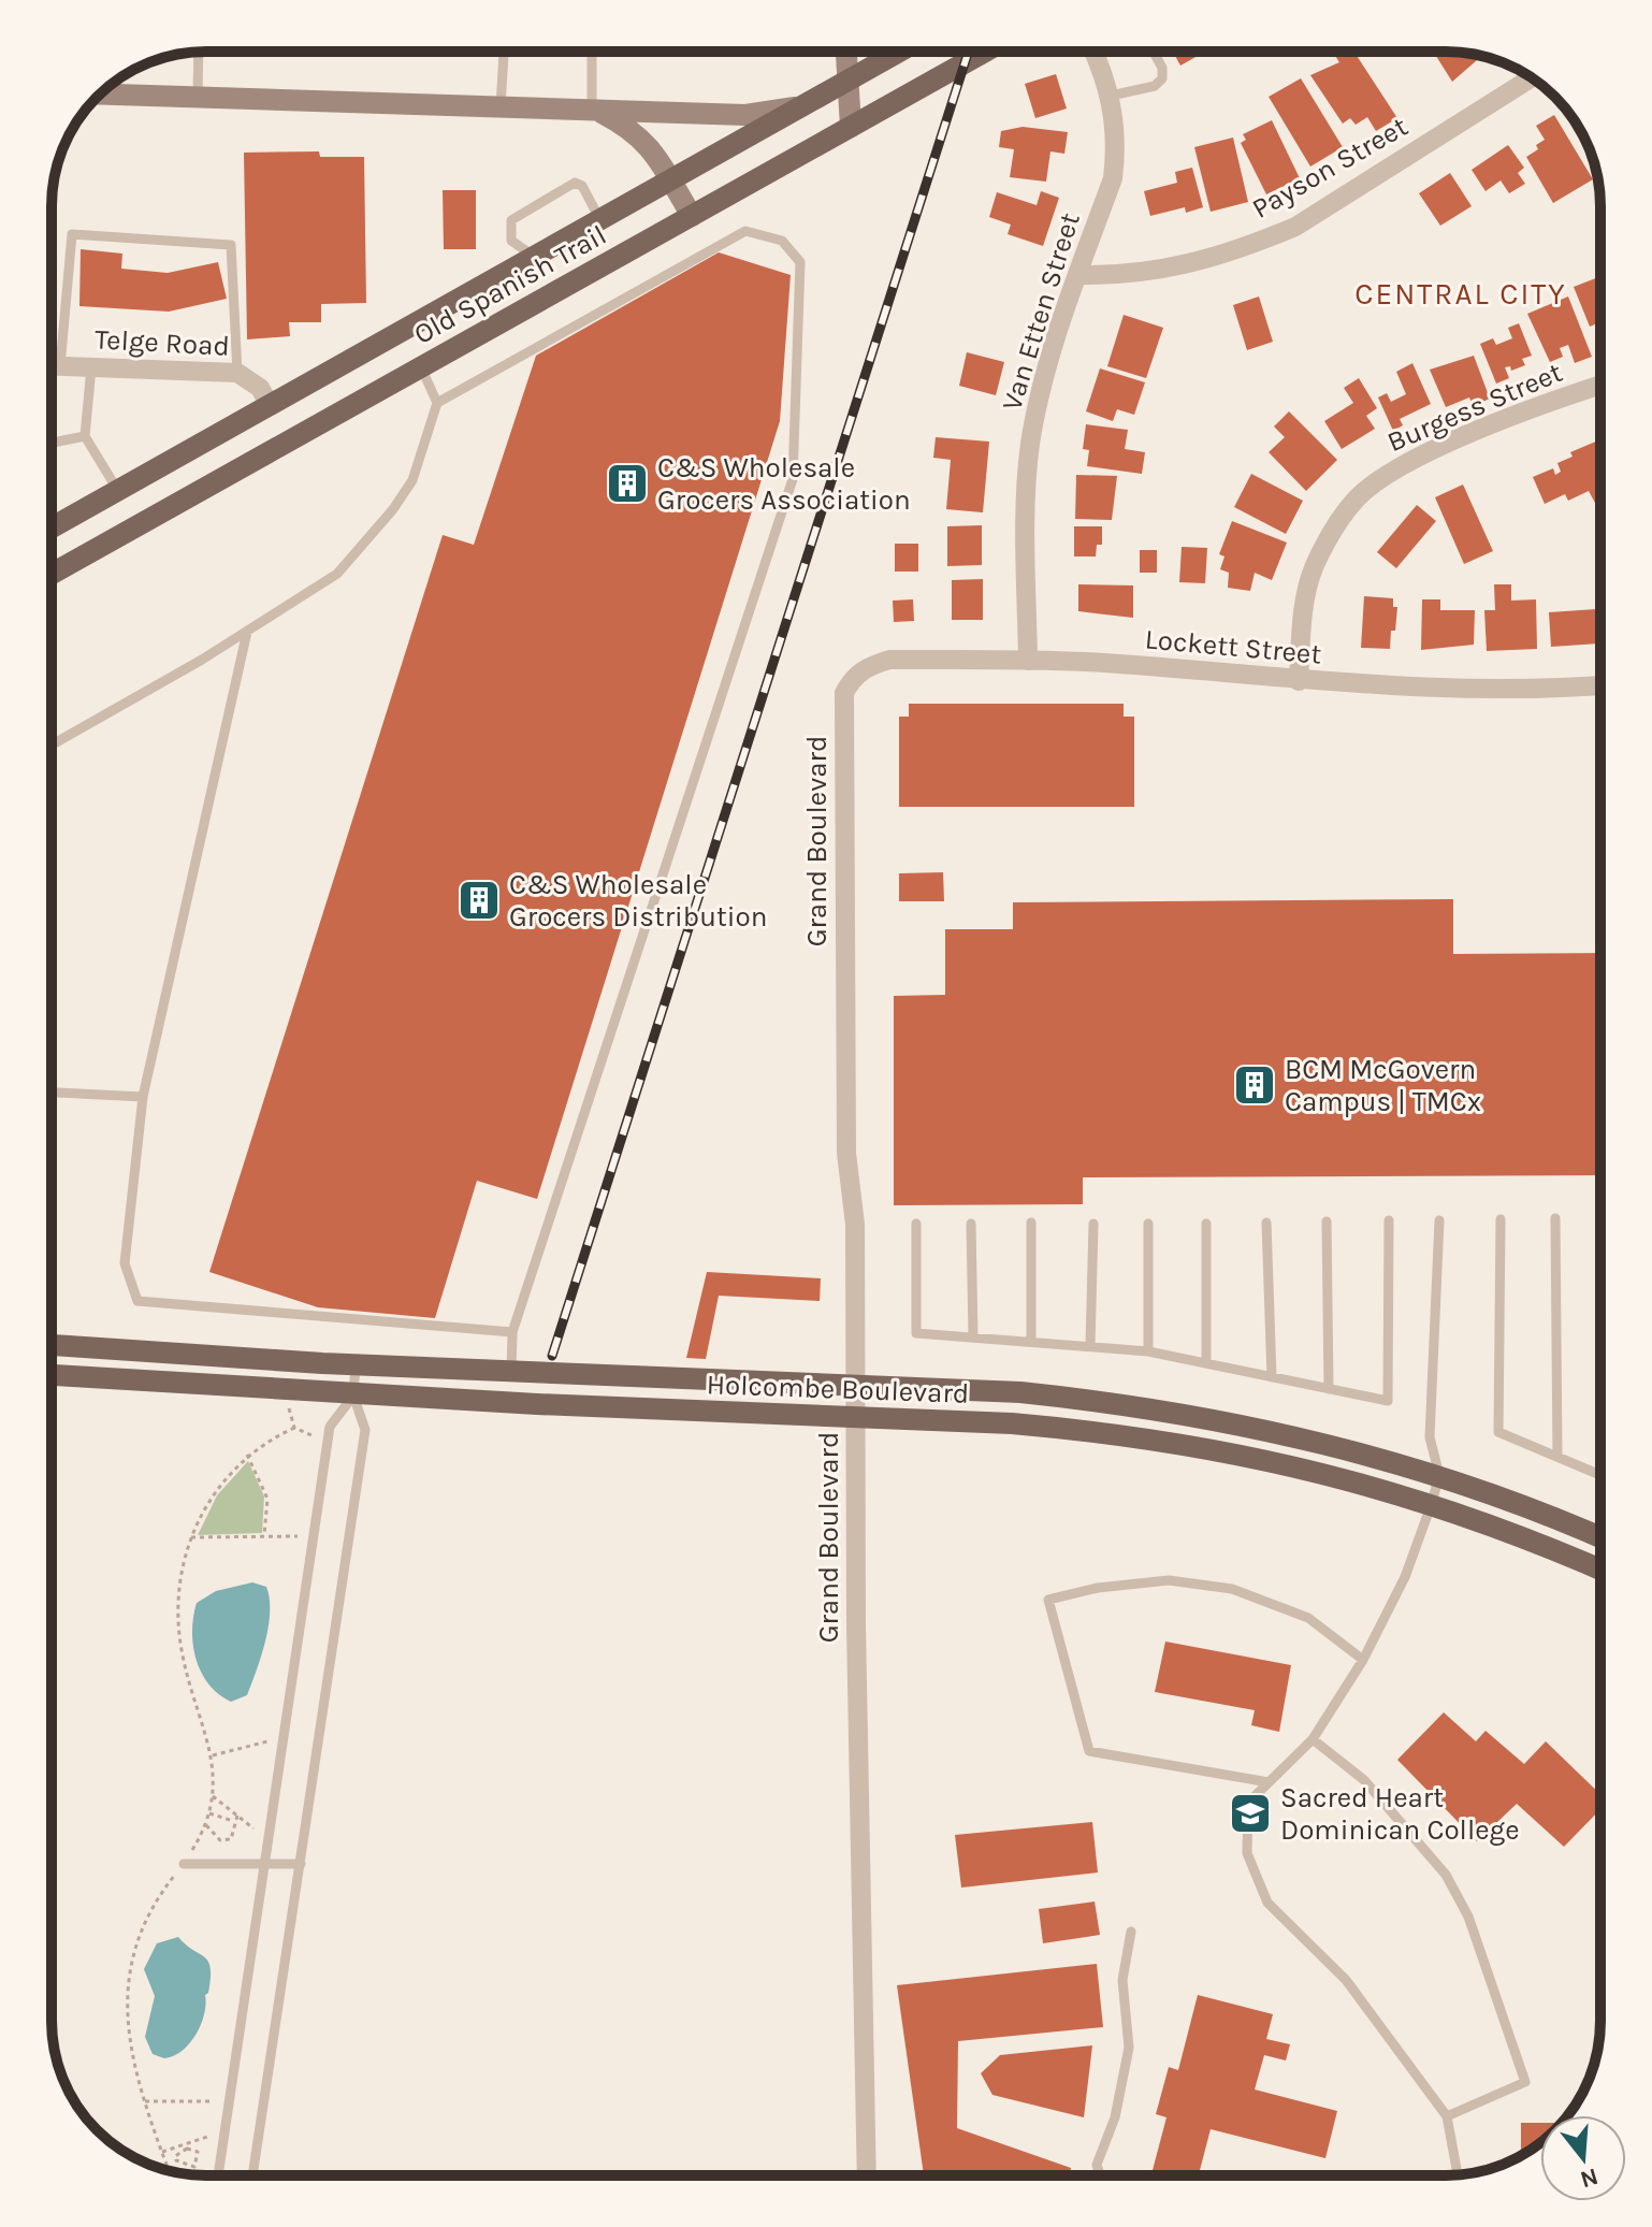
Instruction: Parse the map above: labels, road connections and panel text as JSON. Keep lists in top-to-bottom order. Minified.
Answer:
{"streets":{"main road":["Old Spanish Trail","Holcombe Boulevard"],"street":["Payson Street","Van Etten Street","Telge Road","Burgess Street","Lockett Street","Grand Boulevard"]},"crossings":[["Payson Street","Van Etten Street"],["Old Spanish Trail","Telge Road"],["Van Etten Street","Lockett Street"],["Burgess Street","Lockett Street"],["Lockett Street","Grand Boulevard"],["Grand Boulevard","Holcombe Boulevard"]],"districts":["CENTRAL CITY"],"places":{"building":["C&S Wholesale Grocers Association","C&S Wholesale Grocers Distribution","BCM McGovern Campus | TMCx"],"school or university":["Sacred Heart Dominican College"]},"north":"bottom"}
